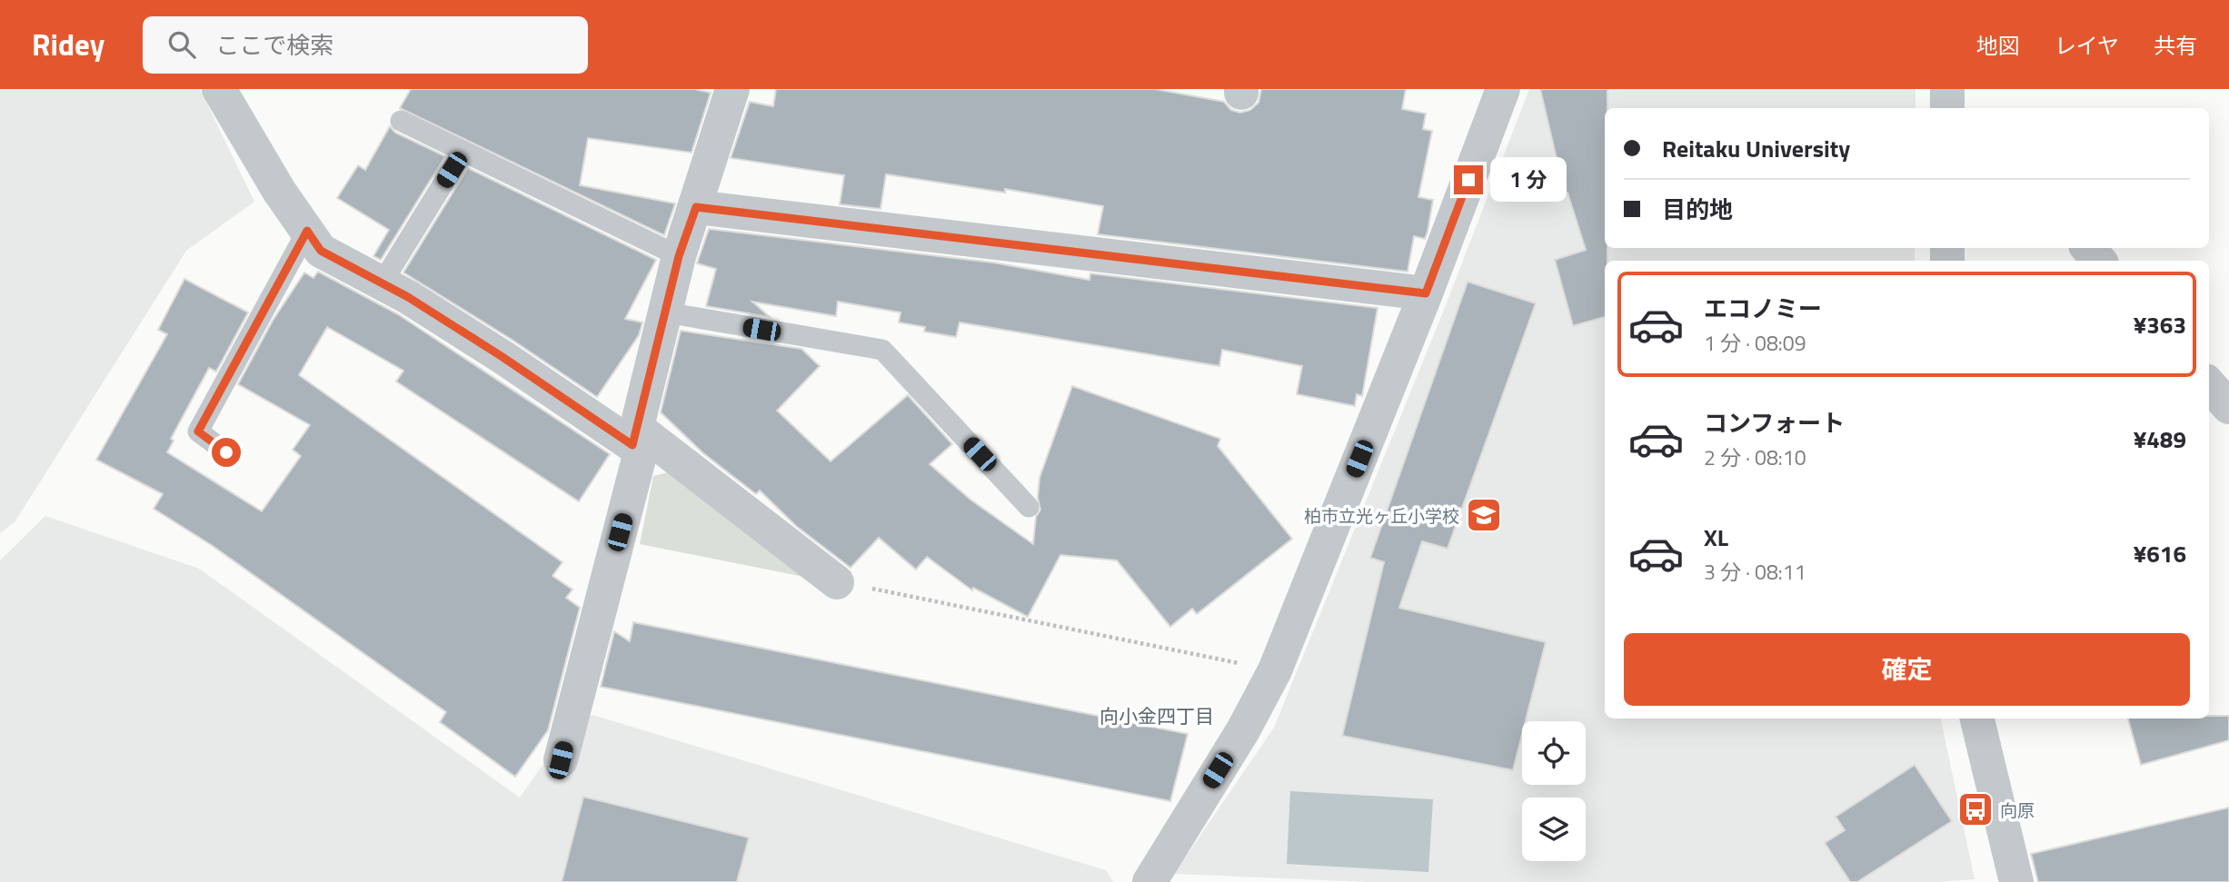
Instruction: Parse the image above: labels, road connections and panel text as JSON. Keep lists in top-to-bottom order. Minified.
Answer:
{"districts":["向小金四丁目"],"places":{"school or university":["柏市立光ヶ丘小学校"],"bus stop":["向原"]},"page":{"header":"Ridey","search":"ここで検索","nav":["地図","レイヤ","共有"],"banner":["Reitaku University","目的地"],"bubble":"1 分","list":[{"name":"エコノミー","note":"1 分 · 08:09","value":"¥363"},{"name":"コンフォート","note":"2 分 · 08:10","value":"¥489"},{"name":"XL","note":"3 分 · 08:11","value":"¥616"}],"buttons":"確定"}}
